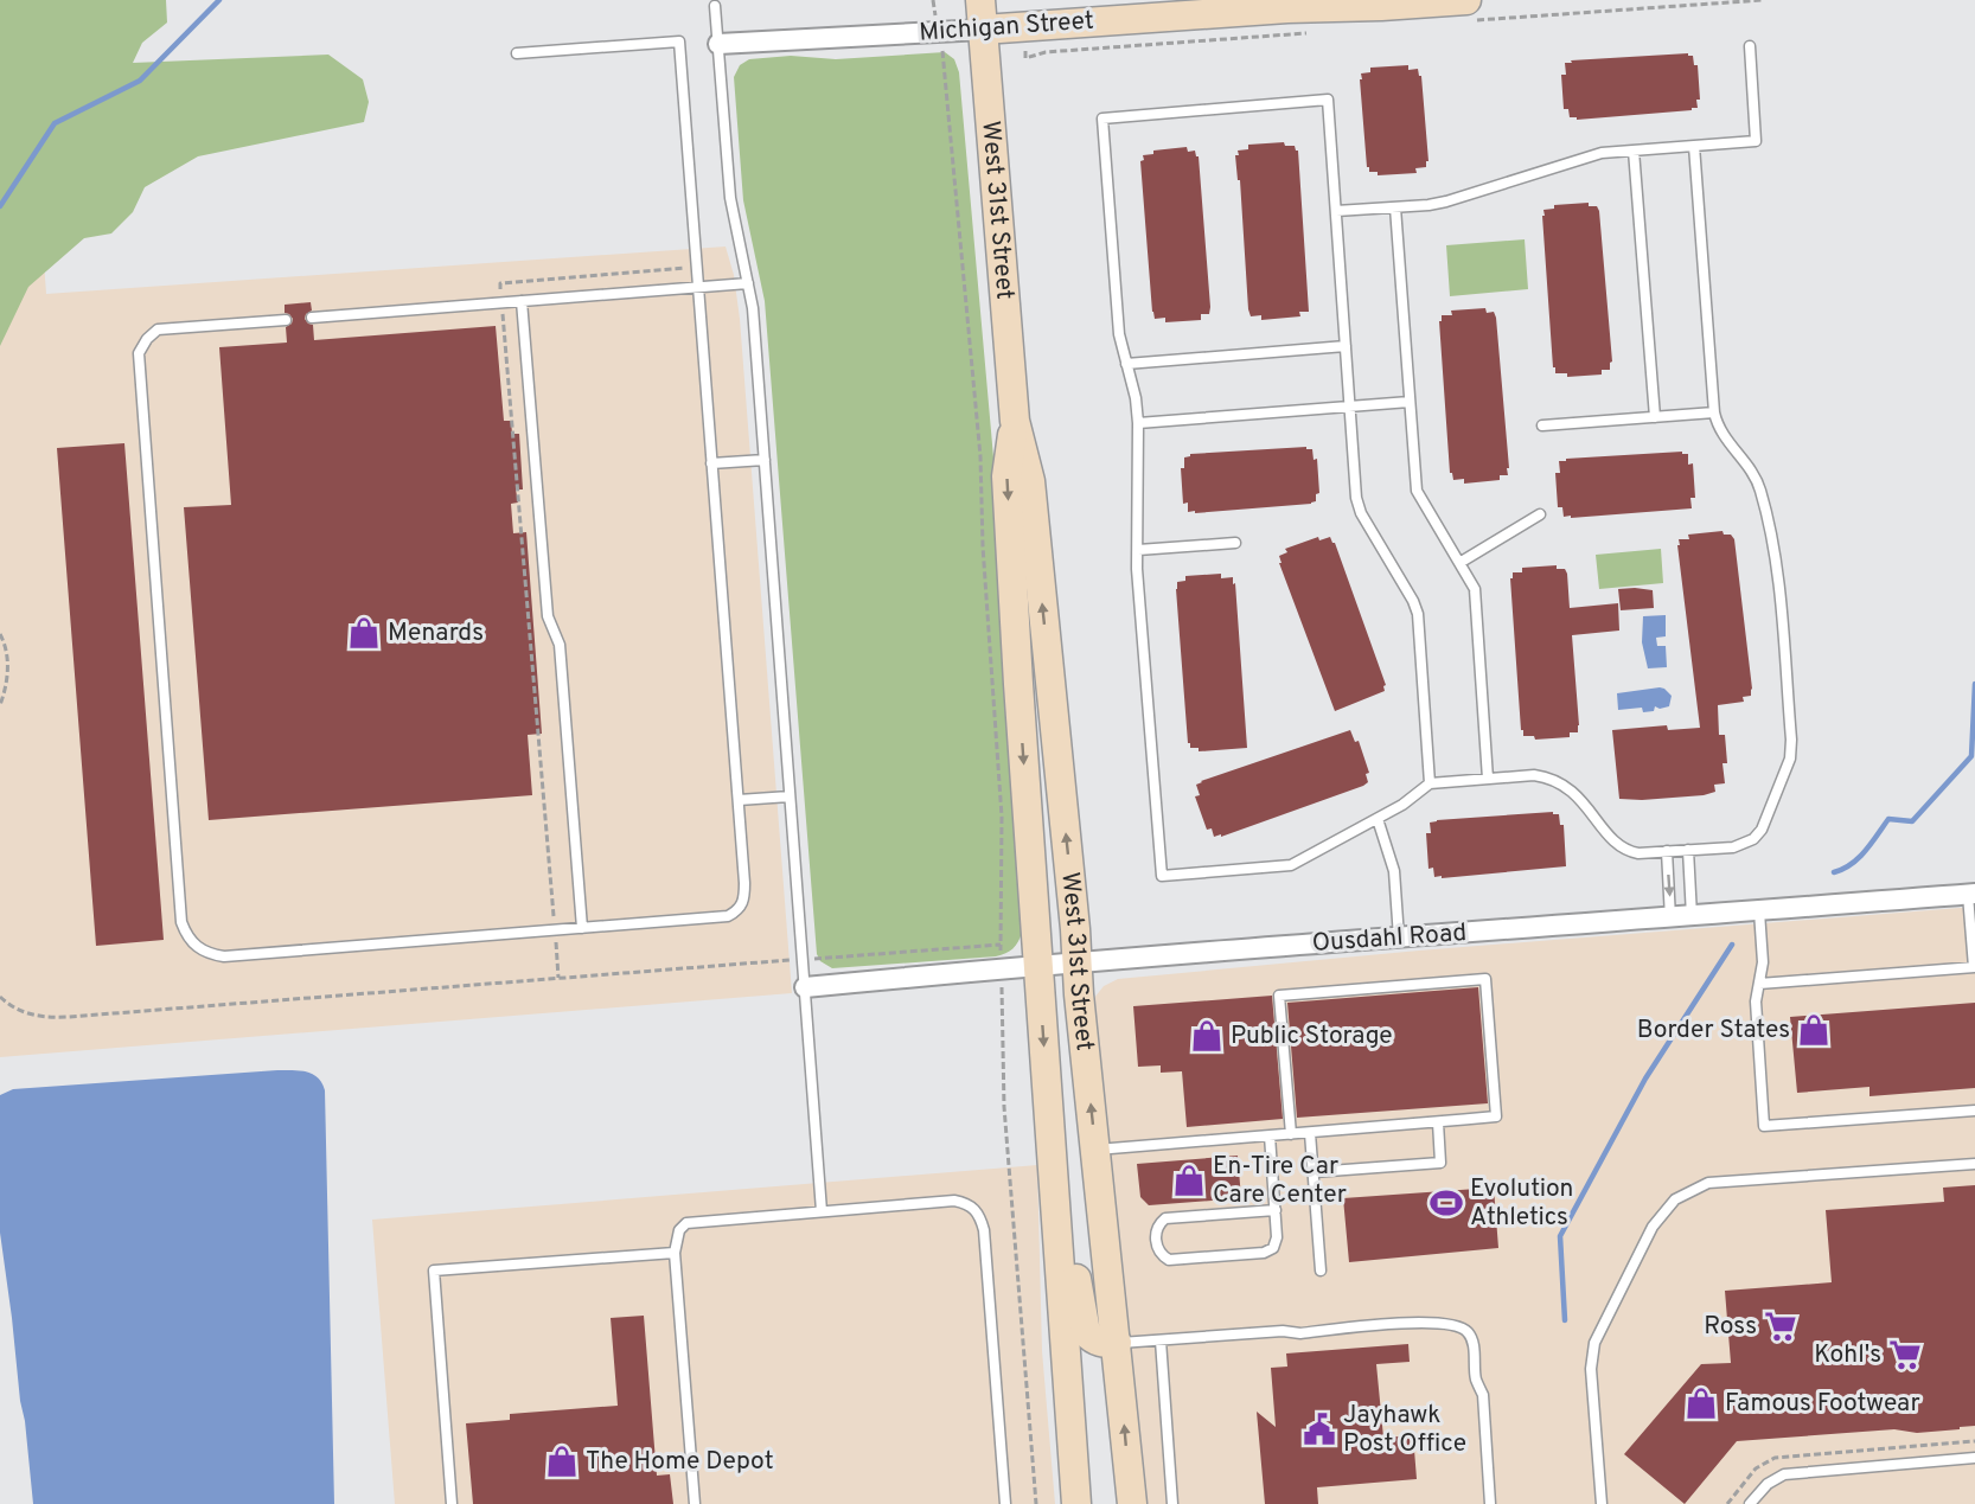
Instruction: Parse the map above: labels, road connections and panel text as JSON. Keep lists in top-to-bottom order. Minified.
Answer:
{"streets":{"main road":["Michigan Street","West 31st Street"],"street":["Ousdahl Road"]},"crossings":[["Michigan Street","West 31st Street"],["West 31st Street","Ousdahl Road"]],"places":{"shop":["Menards","Border States","Public Storage","En-Tire Car Care Center","Famous Footwear","The Home Depot"],"sports":["Evolution Athletics"],"supermarket":["Ross","Kohl's"],"public building":["Jayhawk Post Office"]}}
